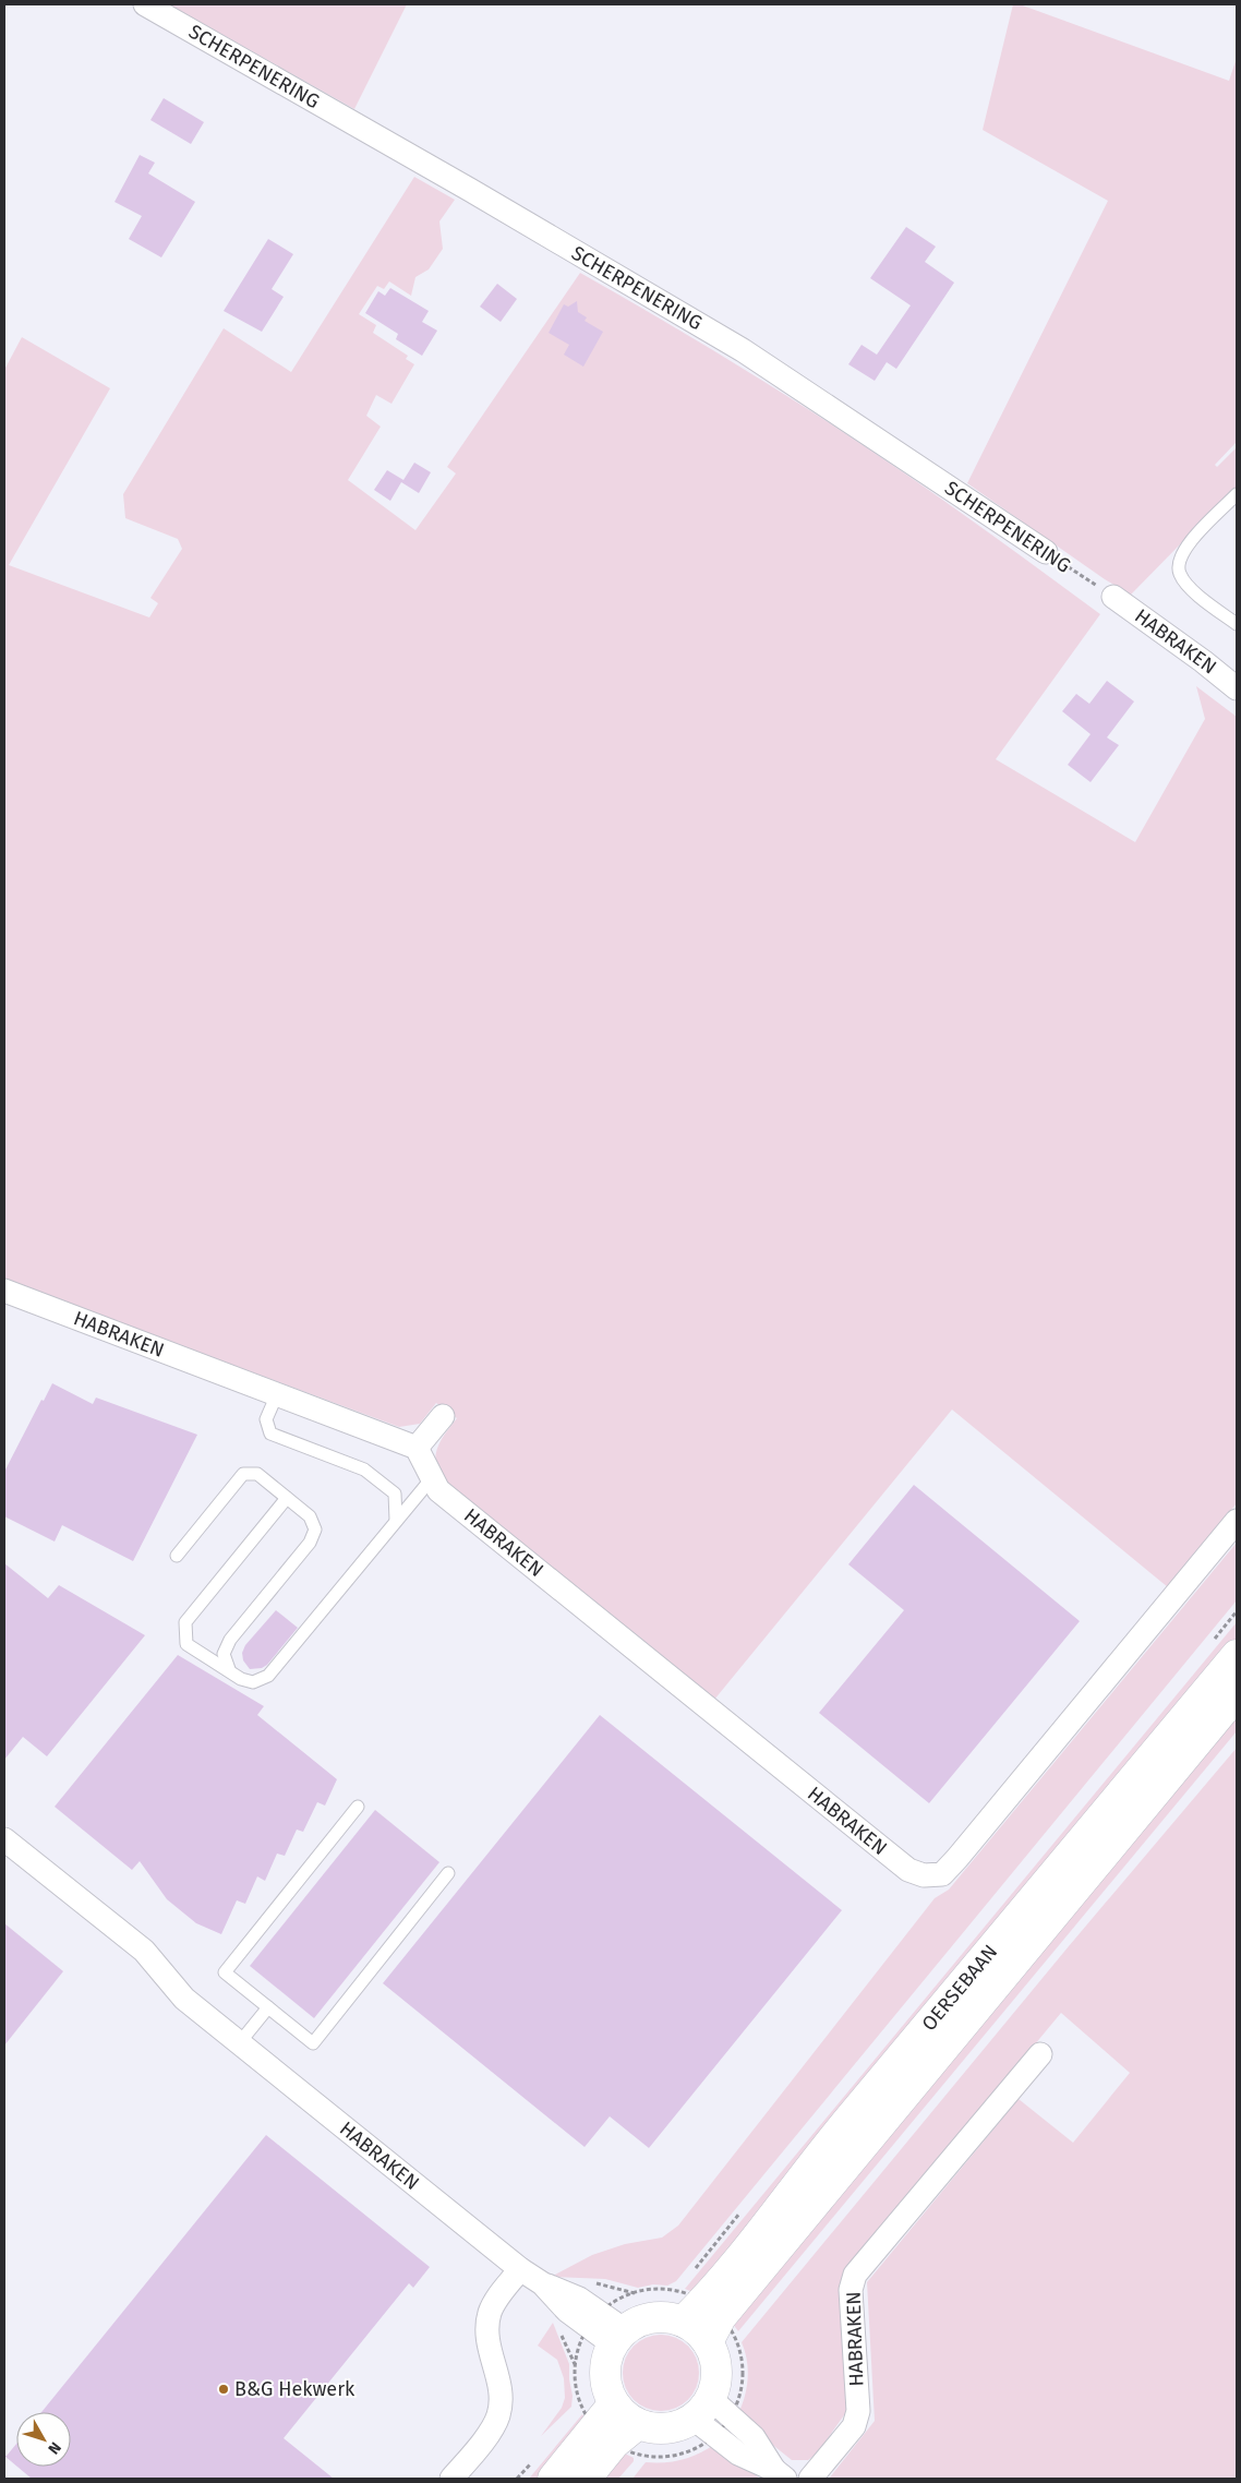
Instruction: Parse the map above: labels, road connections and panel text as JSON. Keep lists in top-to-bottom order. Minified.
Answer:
{"streets":{"main road":["OERSEBAAN"],"street":["SCHERPENERING","HABRAKEN"]},"crossings":[["SCHERPENERING","HABRAKEN"],["HABRAKEN","OERSEBAAN"]],"places":["B&G Hekwerk"],"north":"bottom right"}
